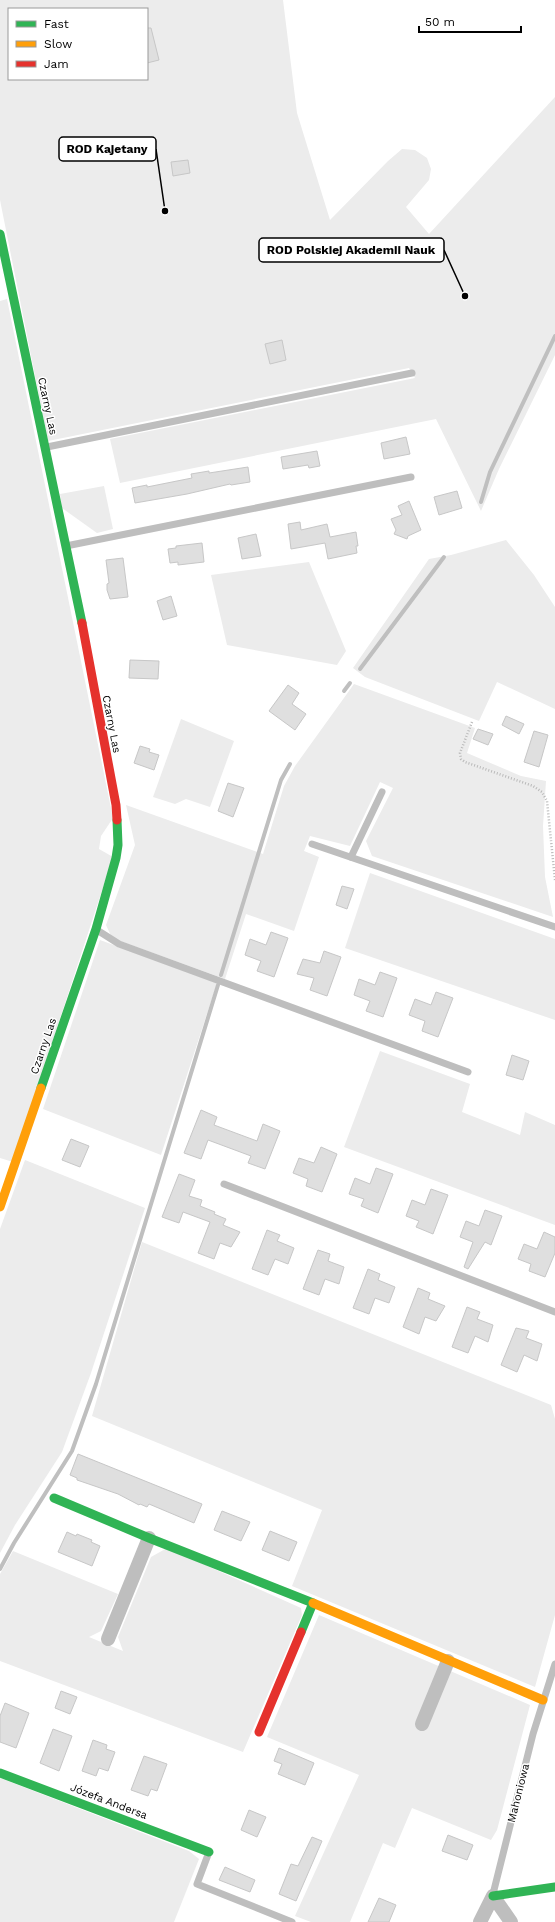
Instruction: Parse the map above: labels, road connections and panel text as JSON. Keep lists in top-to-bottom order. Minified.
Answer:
{"streets":{"street":["Czarny Las","Mahoniowa","Józefa Andersa"]},"places":["ROD Kajetany","ROD Polskiej Akademii Nauk"],"legend":["Fast","Slow","Jam"],"scale_bar":"50 m"}
